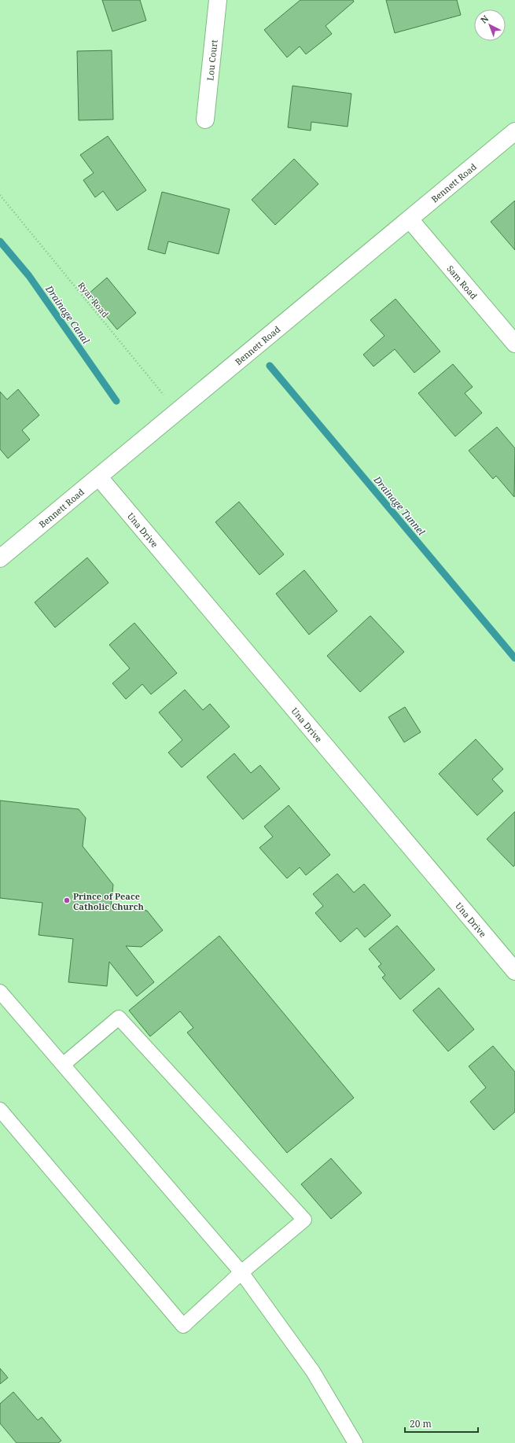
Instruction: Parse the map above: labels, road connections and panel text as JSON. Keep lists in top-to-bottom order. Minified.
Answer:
{"streets":{"street":["Lou Court","Bennett Road","Sam Road","Una Drive"],"path":["Ryar Road"]},"crossings":[["Bennett Road","Sam Road"],["Bennett Road","Ryar Road"],["Bennett Road","Una Drive"]],"water":["Drainage Canal","Drainage Tunnel"],"places":["Prince of Peace Catholic Church"],"scale_bar":"20 m","north":"top left"}
